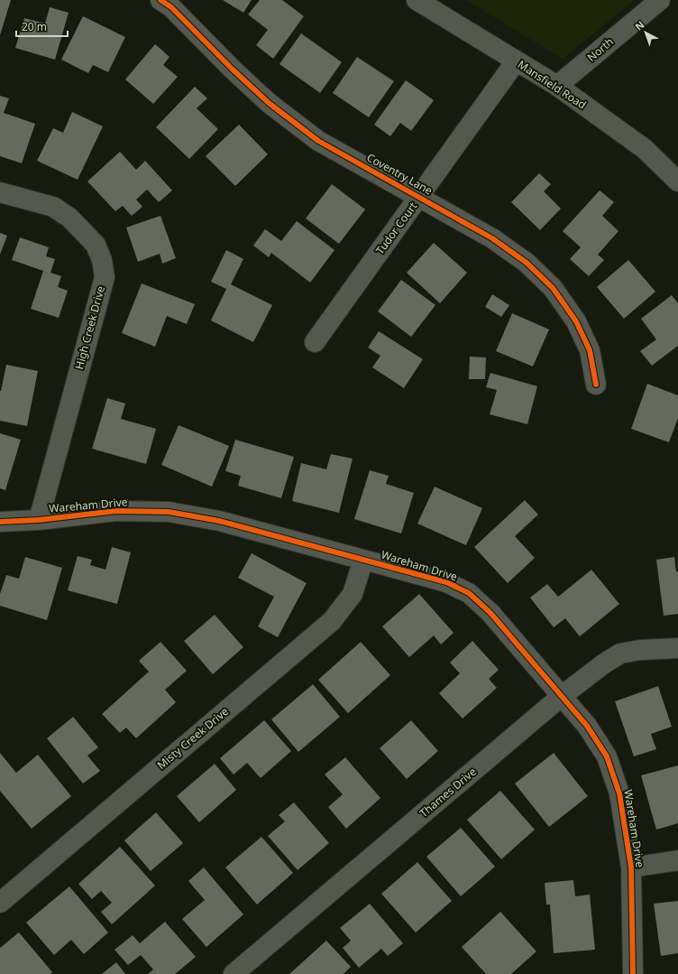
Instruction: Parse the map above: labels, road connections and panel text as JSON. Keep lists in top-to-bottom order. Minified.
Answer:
{"streets":{"street":["North","Mansfield Road","Coventry Lane","Tudor Court","High Creek Drive","Wareham Drive","Misty Creek Drive","Thames Drive"]},"crossings":[["North","Mansfield Road"],["Mansfield Road","Tudor Court"],["Coventry Lane","Tudor Court"],["High Creek Drive","Wareham Drive"],["Wareham Drive","Misty Creek Drive"],["Wareham Drive","Thames Drive"]],"scale_bar":"20 m","north":"top left"}
